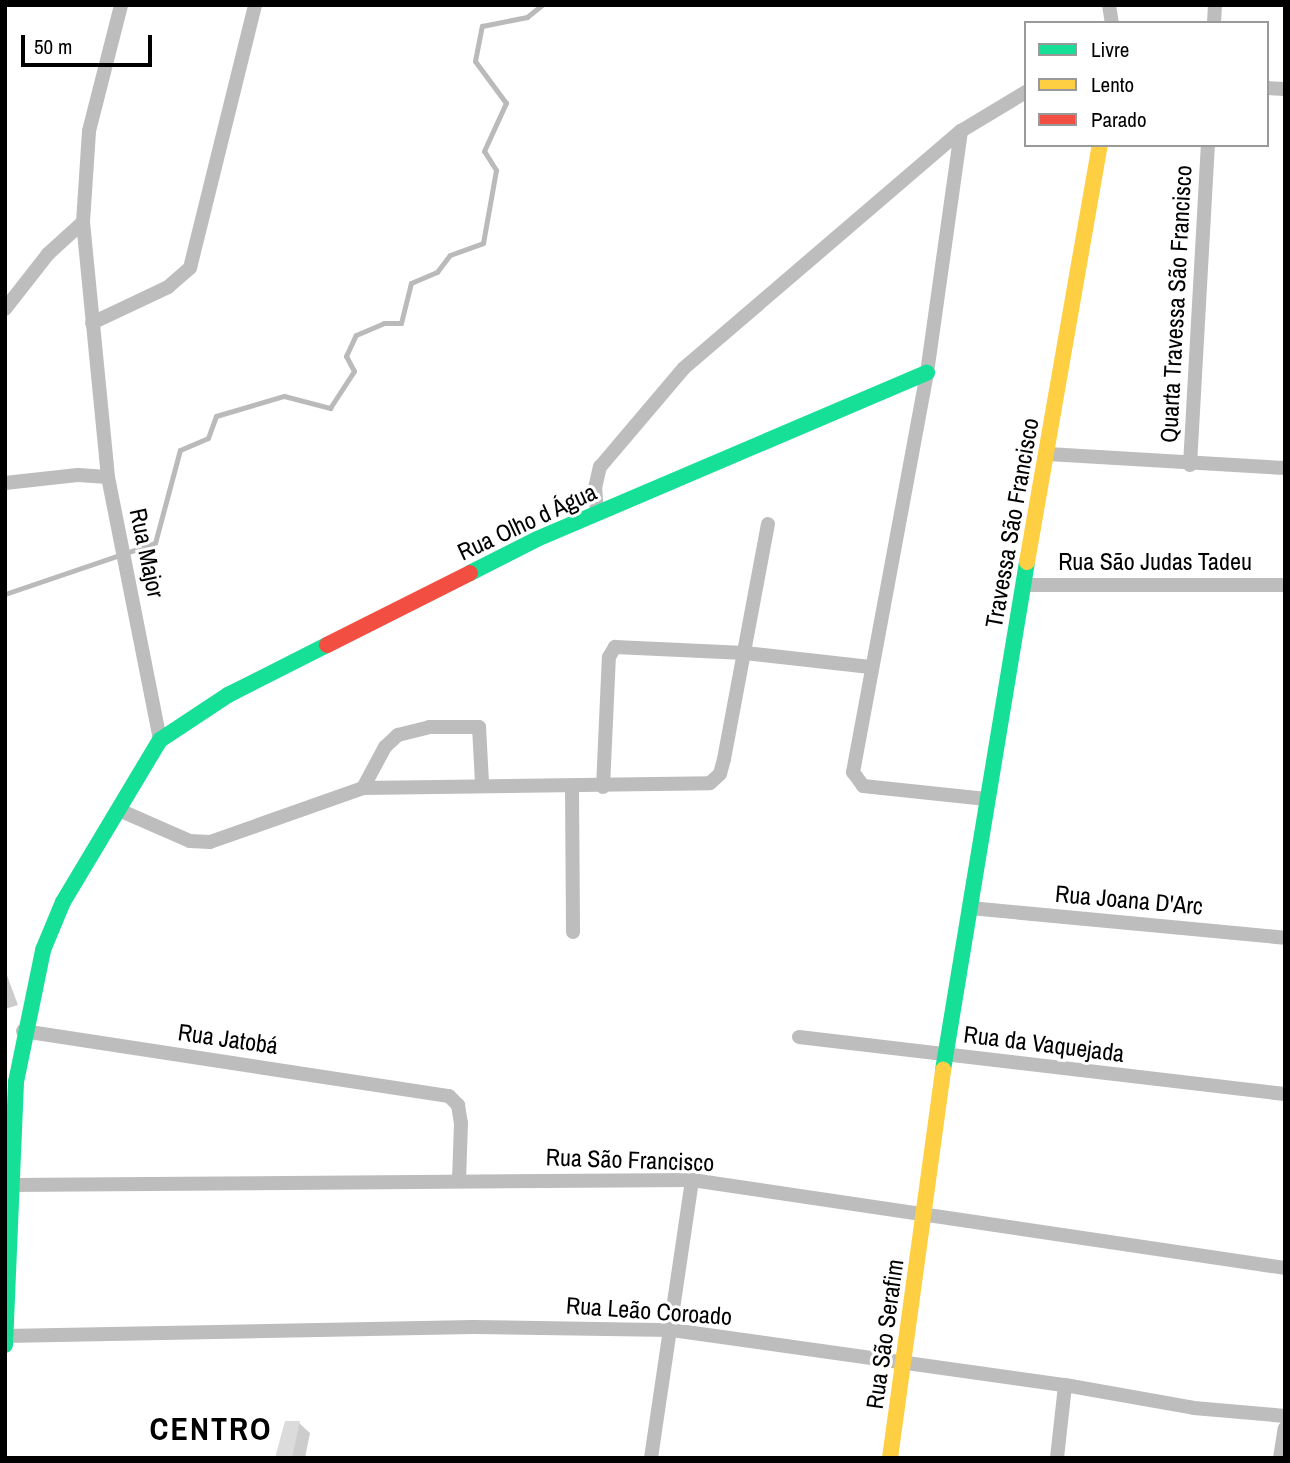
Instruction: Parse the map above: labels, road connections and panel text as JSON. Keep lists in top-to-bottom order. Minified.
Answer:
{"streets":{"street":["Quarta Travessa São Francisco","Rua Olho d Água","Travessa São Francisco","Rua Major","Rua São Judas Tadeu","Rua Joana D'Arc","Rua Jatobá","Rua da Vaquejada","Rua São Francisco","Rua Leão Coroado","Rua São Serafim"]},"crossings":[["Rua Olho d Água","Rua Major"],["Travessa São Francisco","Rua São Judas Tadeu"],["Travessa São Francisco","Rua Joana D'Arc"],["Travessa São Francisco","Rua da Vaquejada"],["Travessa São Francisco","Rua São Serafim"],["Rua Jatobá","Rua São Francisco"],["Rua da Vaquejada","Rua São Serafim"],["Rua São Francisco","Rua São Serafim"],["Rua Leão Coroado","Rua São Serafim"]],"districts":["CENTRO"],"legend":["Livre","Lento","Parado"],"scale_bar":"50 m"}
